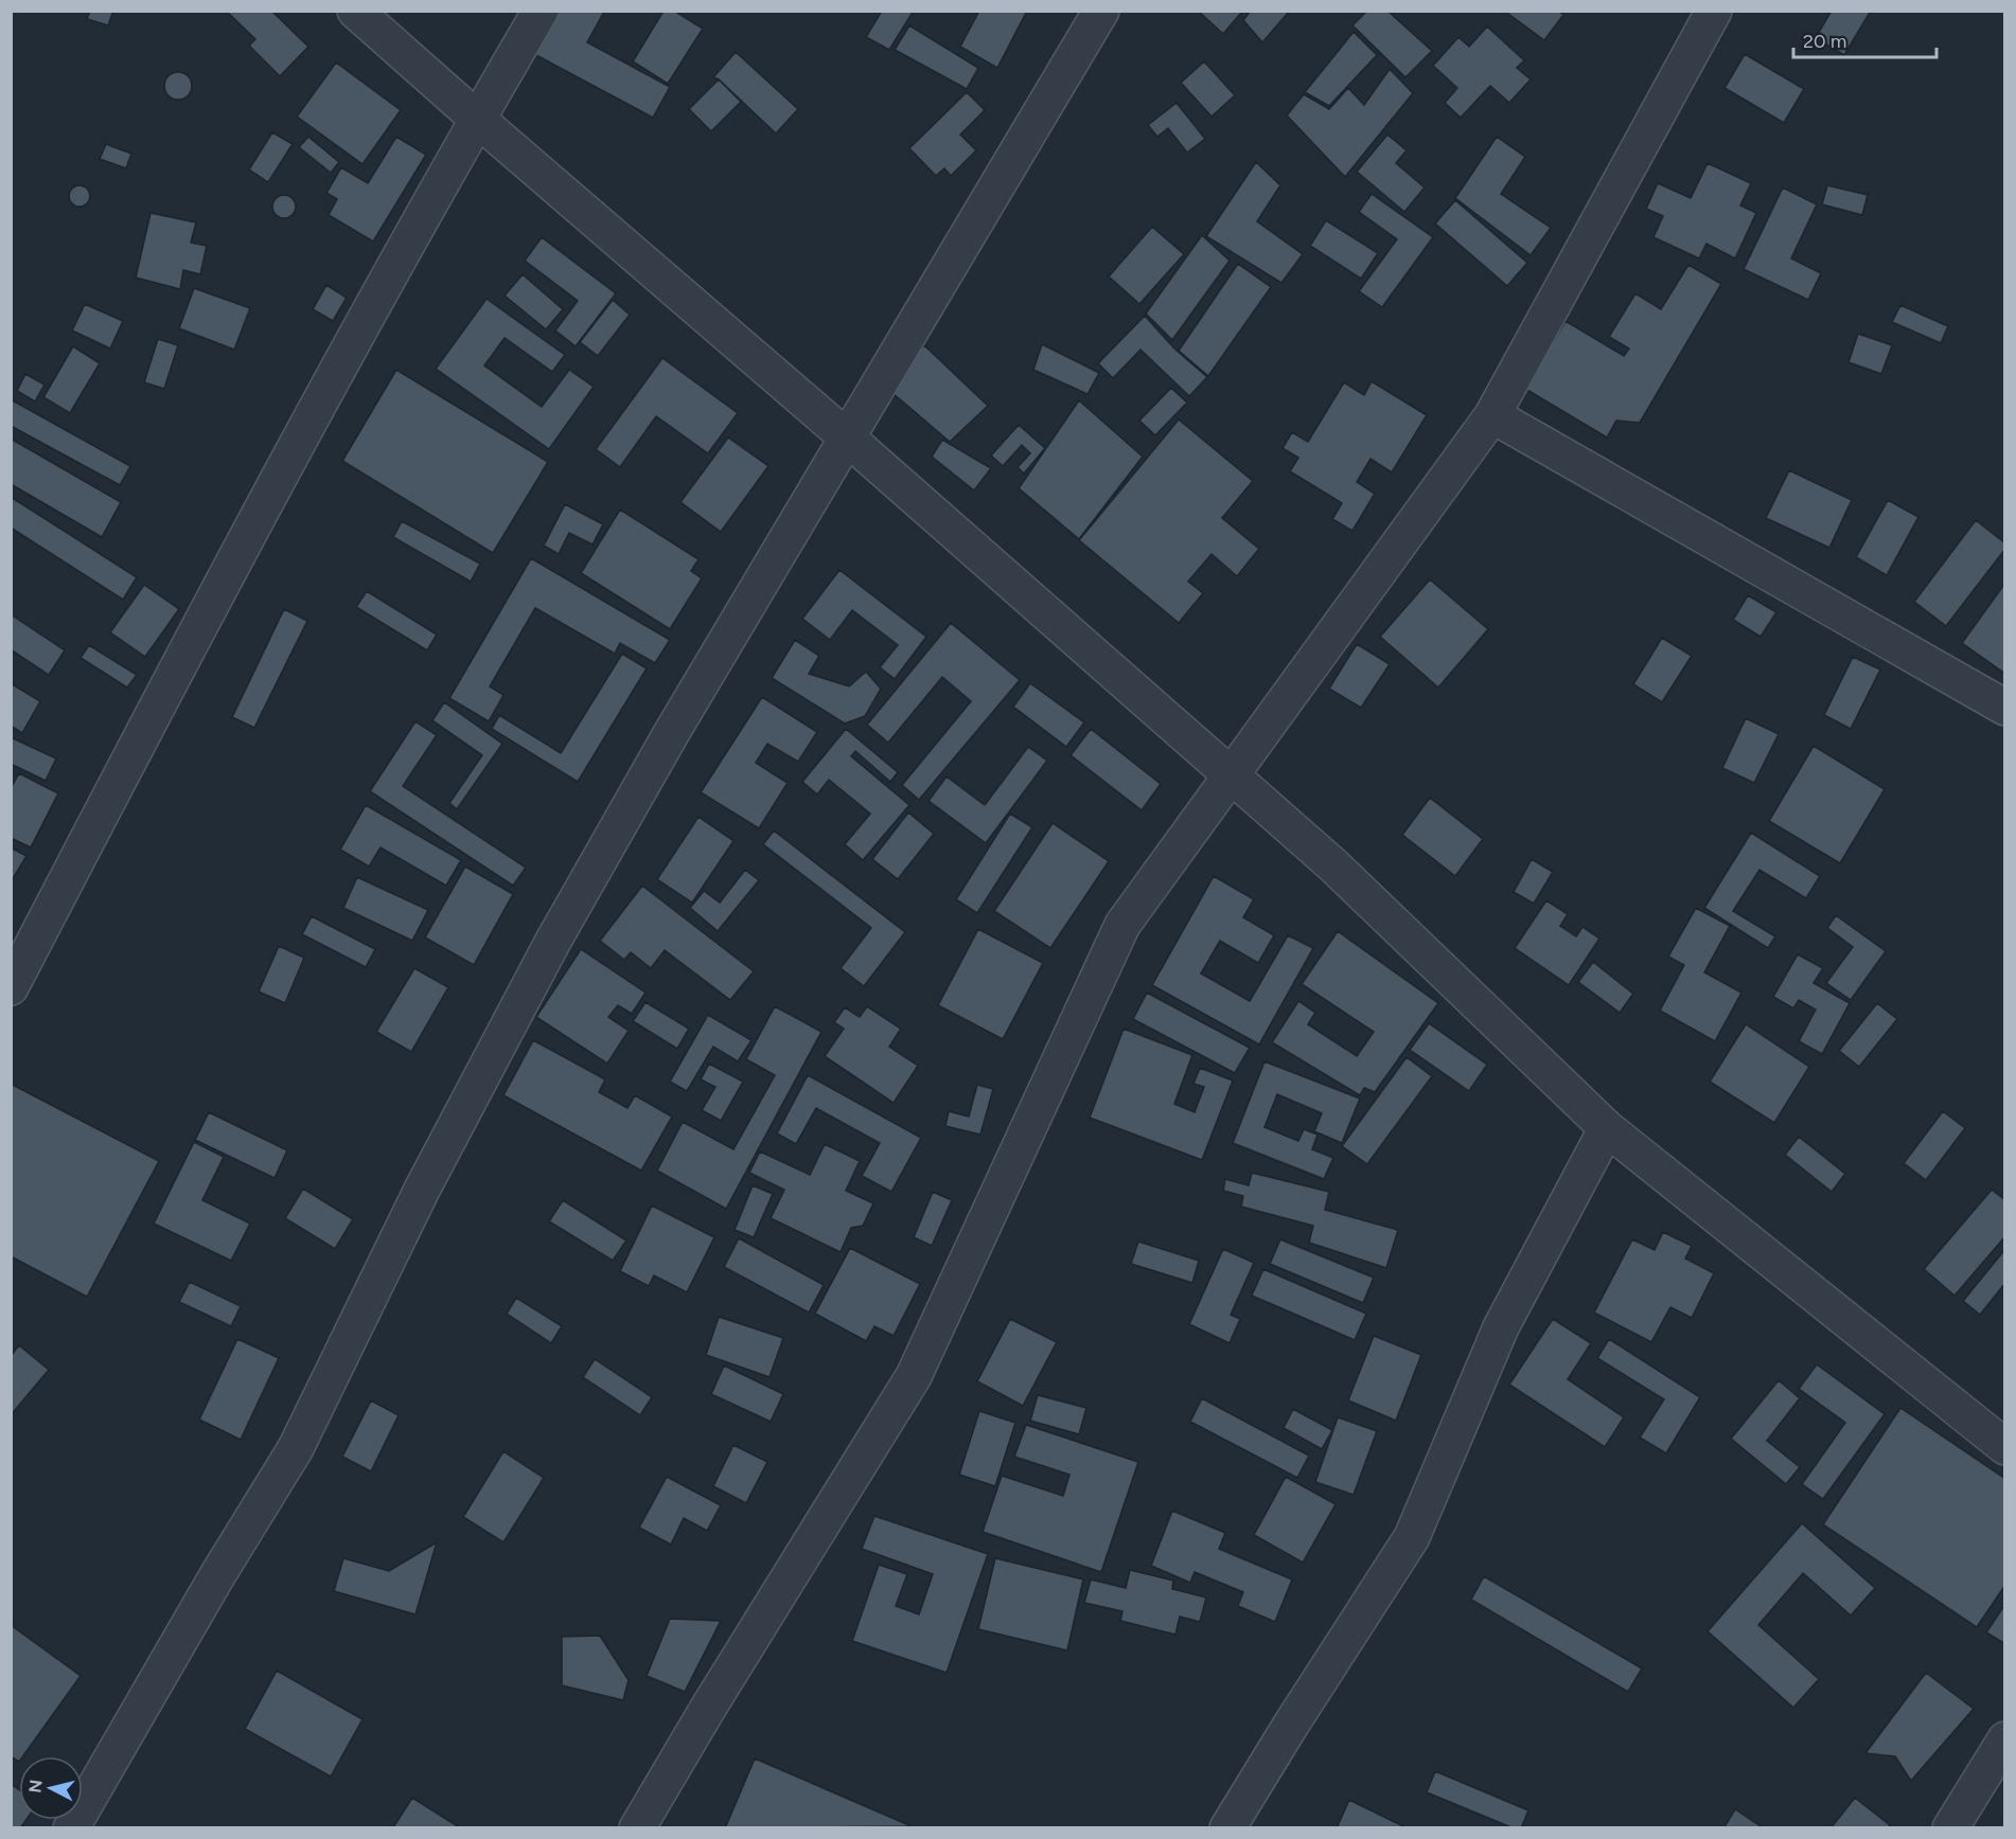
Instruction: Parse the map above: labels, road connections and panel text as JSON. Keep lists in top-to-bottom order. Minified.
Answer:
{"scale_bar":"20 m","north":"left"}
